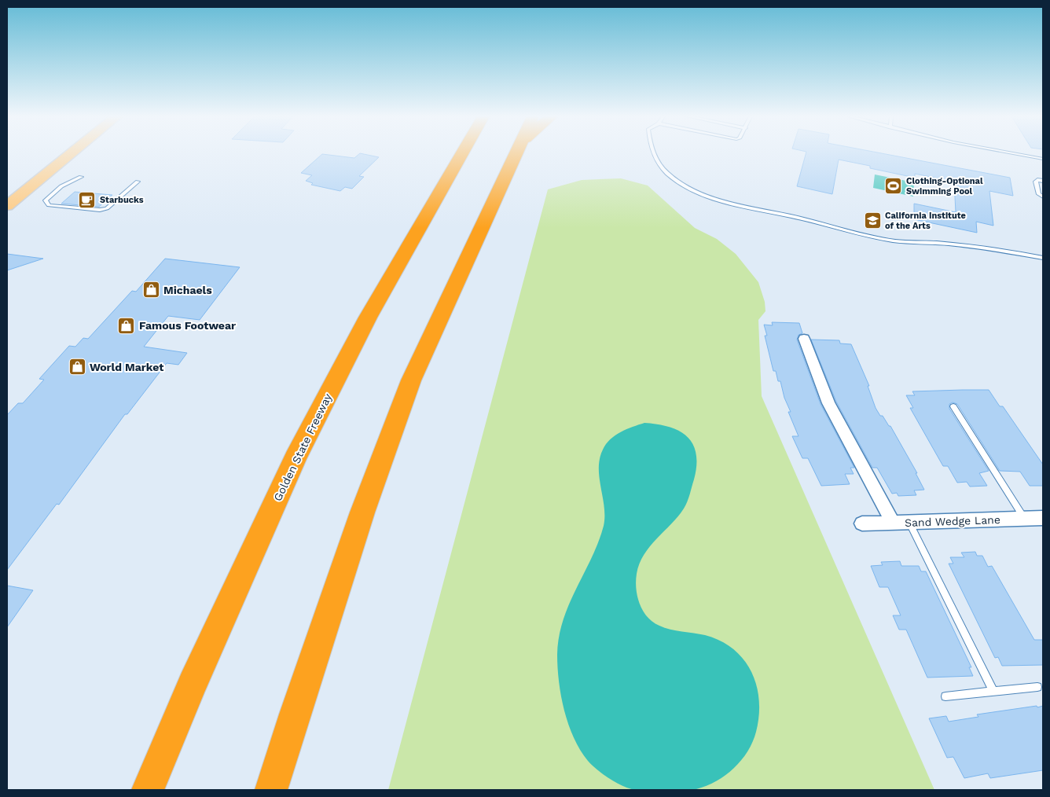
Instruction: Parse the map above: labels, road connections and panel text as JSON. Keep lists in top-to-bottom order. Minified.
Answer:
{"streets":{"highway":["Golden State Freeway"],"street":["Sand Wedge Lane"]},"places":{"sports":["Clothing-Optional Swimming Pool"],"cafe":["Starbucks"],"school or university":["California Institute of the Arts"],"shop":["Michaels","Famous Footwear","World Market"]}}
